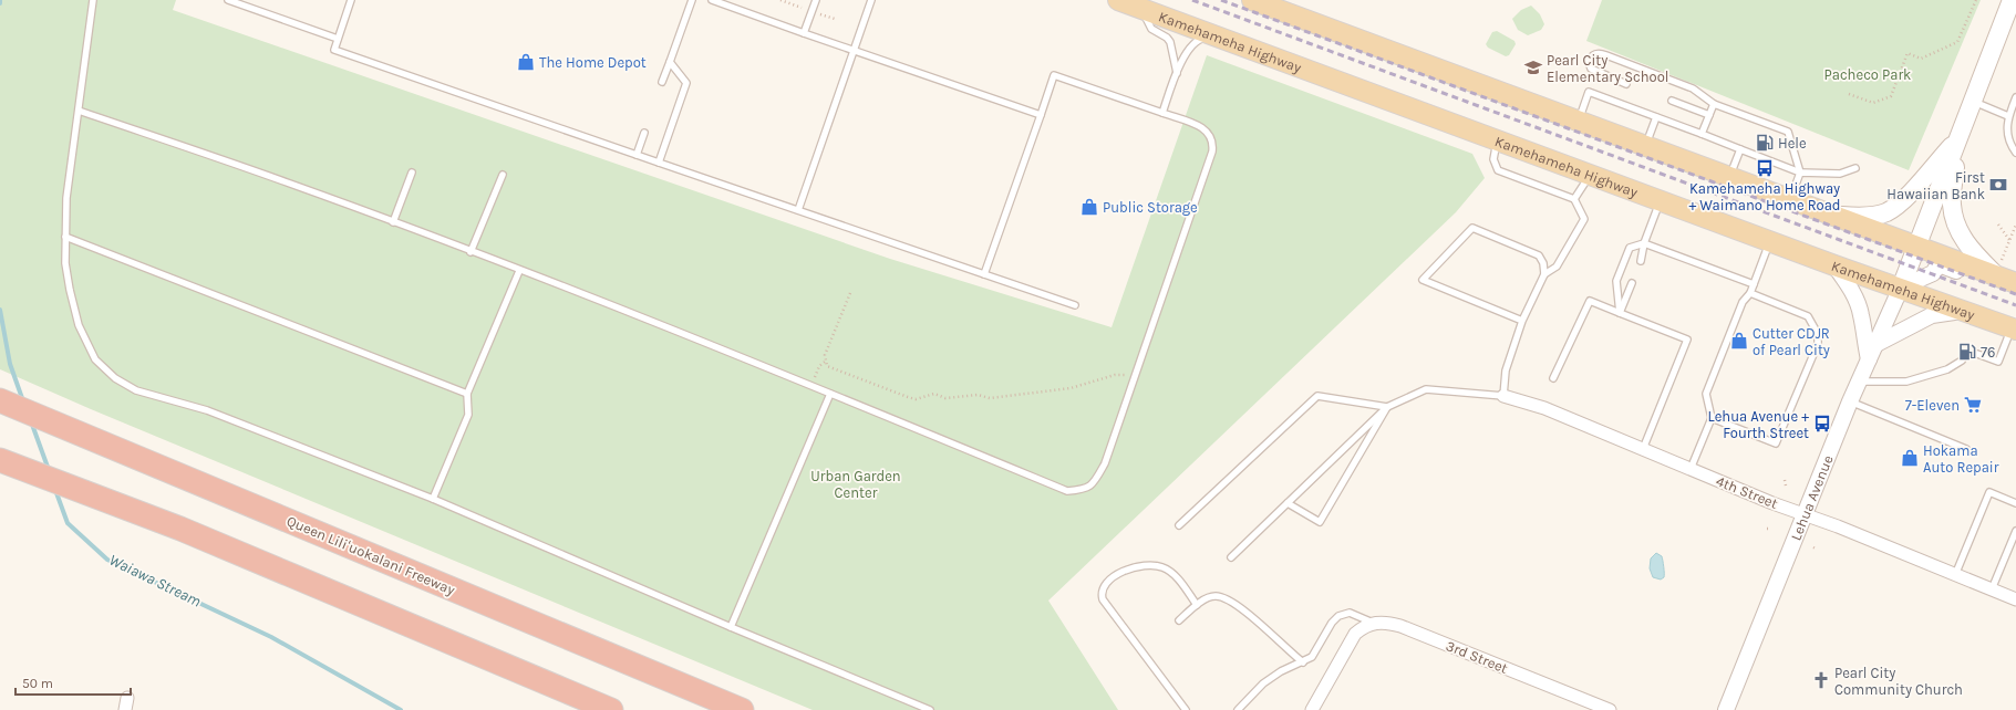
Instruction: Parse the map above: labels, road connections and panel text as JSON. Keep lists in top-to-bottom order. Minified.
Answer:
{"streets":{"highway":["Queen Liliʻuokalani Freeway"],"main road":["Kamehameha Highway"],"street":["4th Street","Lehua Avenue","3rd Street"]},"crossings":[["Kamehameha Highway","Lehua Avenue"],["4th Street","Lehua Avenue"]],"water":["Waiawa Stream"],"parks":["Pacheco Park","Urban Garden Center"],"places":{"shop":["The Home Depot","Public Storage","Cutter CDJR of Pearl City","Hokama Auto Repair"],"school or university":["Pearl City Elementary School"],"fuel station":["Hele","76"],"bus stop":["Kamehameha Highway + Waimano Home Road","Lehua Avenue + Fourth Street"],"bank":["First Hawaiian Bank"],"supermarket":["7-Eleven"],"church":["Pearl City Community Church"]},"scale_bar":"50 m"}
